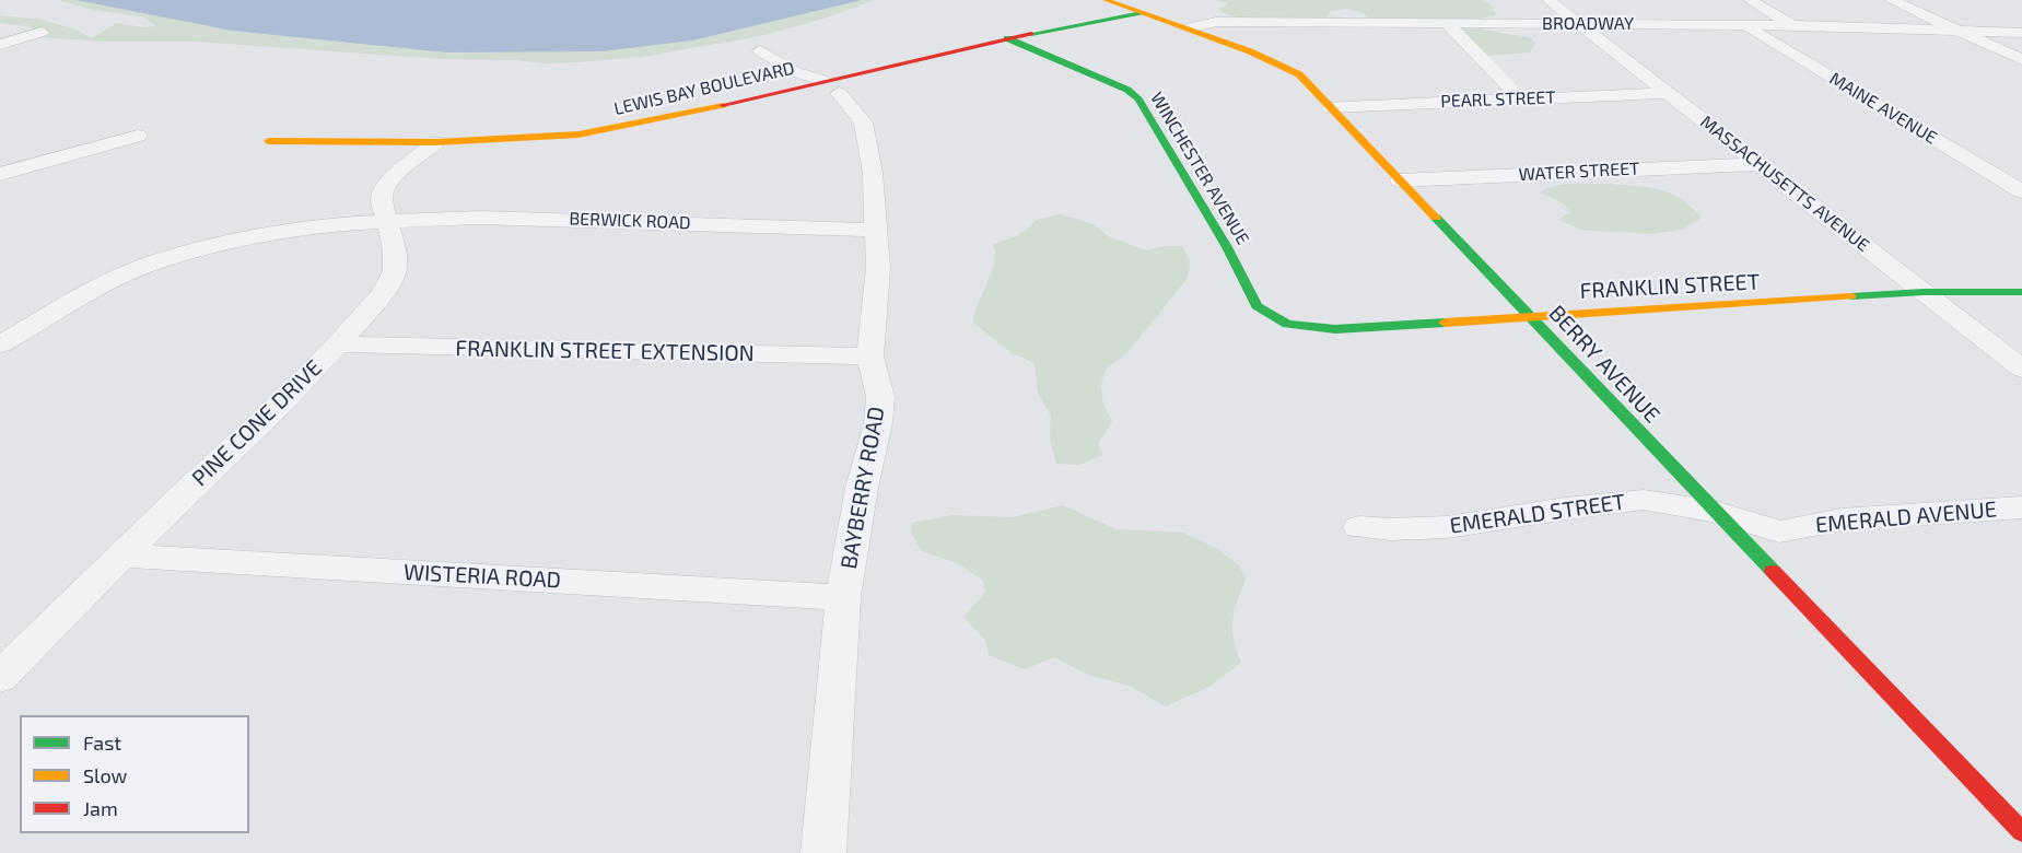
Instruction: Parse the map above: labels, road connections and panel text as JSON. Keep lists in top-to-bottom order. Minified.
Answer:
{"streets":{"street":["BROADWAY","LEWIS BAY BOULEVARD","PEARL STREET","MAINE AVENUE","WINCHESTER AVENUE","WATER STREET","MASSACHUSETTS AVENUE","BERWICK ROAD","FRANKLIN STREET","FRANKLIN STREET EXTENSION","BERRY AVENUE","PINE CONE DRIVE","BAYBERRY ROAD","EMERALD STREET","EMERALD AVENUE","WISTERIA ROAD"]},"crossings":[["BROADWAY","LEWIS BAY BOULEVARD"],["BROADWAY","MAINE AVENUE"],["BROADWAY","MASSACHUSETTS AVENUE"],["BROADWAY","BERRY AVENUE"],["LEWIS BAY BOULEVARD","WINCHESTER AVENUE"],["LEWIS BAY BOULEVARD","BERRY AVENUE"],["LEWIS BAY BOULEVARD","PINE CONE DRIVE"],["LEWIS BAY BOULEVARD","BAYBERRY ROAD"],["PEARL STREET","MASSACHUSETTS AVENUE"],["PEARL STREET","BERRY AVENUE"],["WINCHESTER AVENUE","FRANKLIN STREET"],["WATER STREET","MASSACHUSETTS AVENUE"],["WATER STREET","BERRY AVENUE"],["MASSACHUSETTS AVENUE","FRANKLIN STREET"],["BERWICK ROAD","PINE CONE DRIVE"],["BERWICK ROAD","BAYBERRY ROAD"],["FRANKLIN STREET","BERRY AVENUE"],["FRANKLIN STREET EXTENSION","PINE CONE DRIVE"],["FRANKLIN STREET EXTENSION","BAYBERRY ROAD"],["BERRY AVENUE","EMERALD STREET"],["BERRY AVENUE","EMERALD AVENUE"],["PINE CONE DRIVE","WISTERIA ROAD"],["BAYBERRY ROAD","WISTERIA ROAD"],["EMERALD STREET","EMERALD AVENUE"]],"legend":["Fast","Slow","Jam"]}
